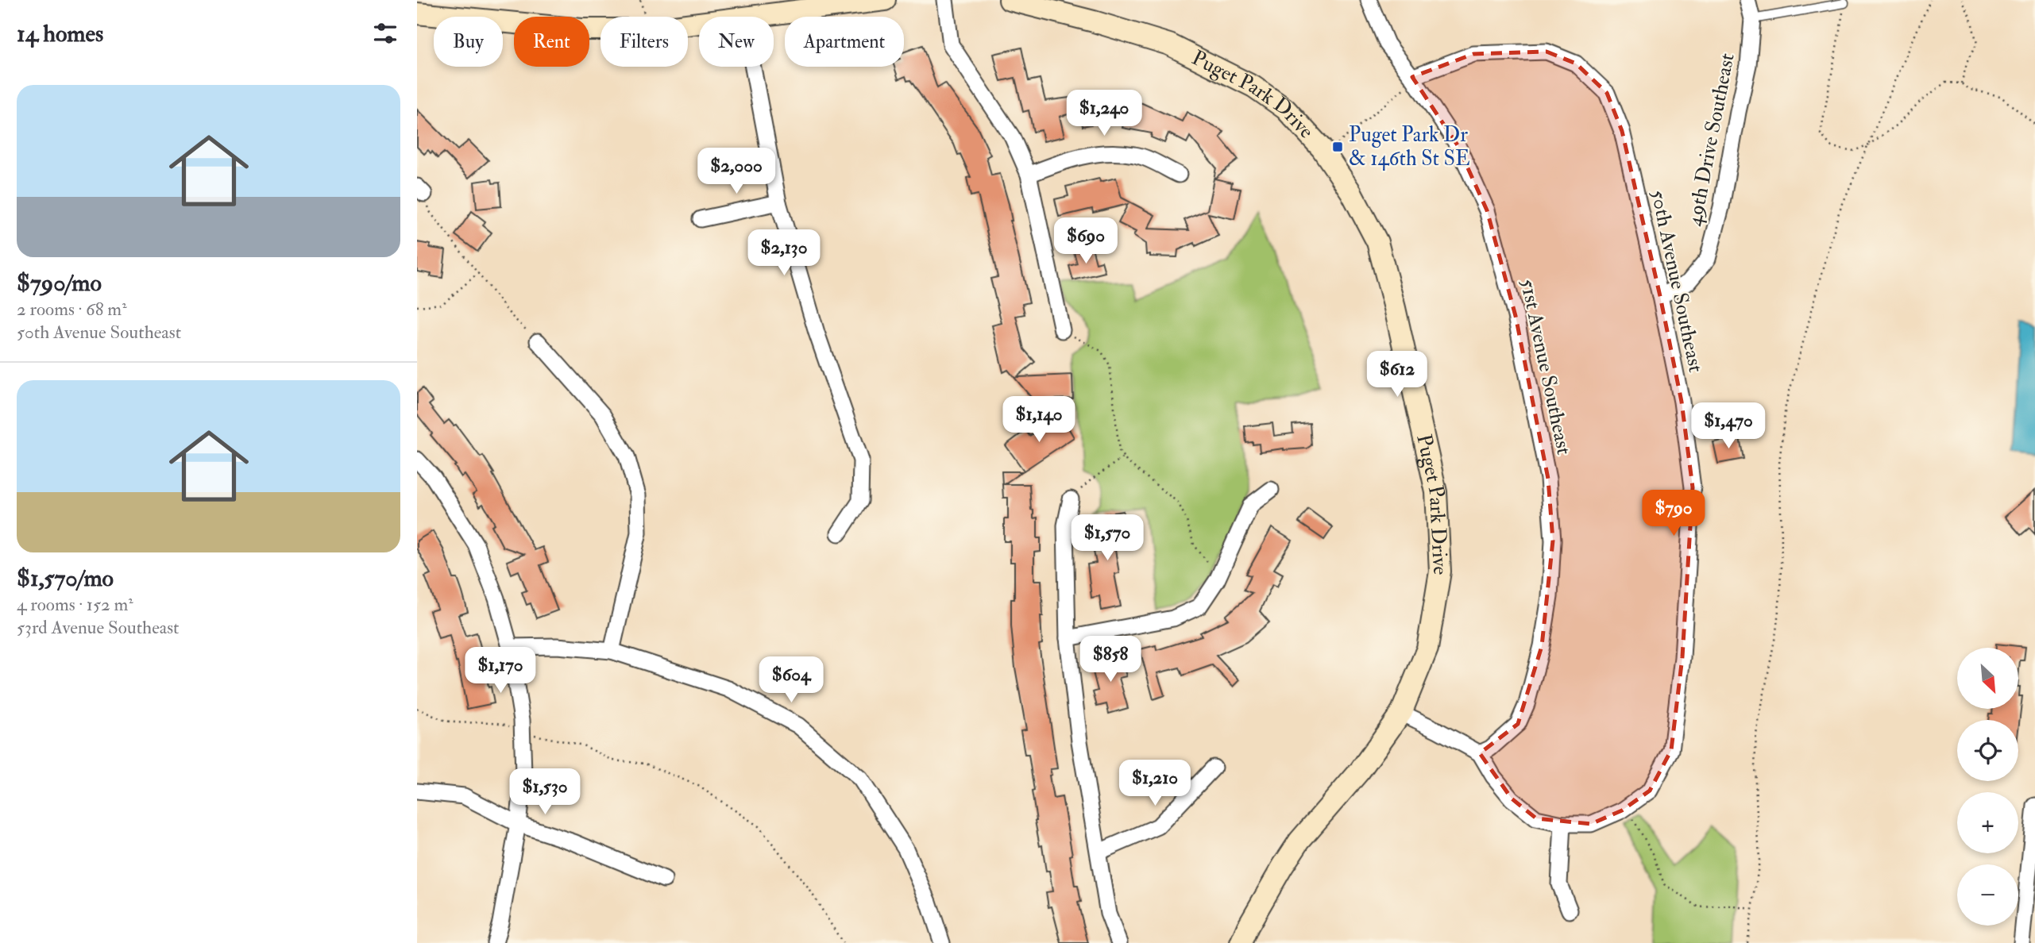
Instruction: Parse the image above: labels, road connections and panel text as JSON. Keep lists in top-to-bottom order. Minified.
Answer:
{"streets":{"street":["Puget Park Drive","49th Drive Southeast","50th Avenue Southeast","51st Avenue Southeast"]},"crossings":[["49th Drive Southeast","50th Avenue Southeast"],["50th Avenue Southeast","51st Avenue Southeast"]],"places":{"transit":["Puget Park Dr & 146th St SE"]},"north":"bottom right","page":{"heading":"14 homes","chip":["Buy","Rent","Filters","New","Apartment"],"list":[{"name":"$790/mo","note":"2 rooms · 68 m² · 50th Avenue Southeast"},{"name":"$1,570/mo","note":"4 rooms · 152 m² · 53rd Avenue Southeast"}],"price":["$1,240","$2,000","$690","$2,130","$612","$1,140","$1,470","$790","$1,570","$858","$1,170","$604","$1,210","$1,530"],"map_buttons":["+","−"]}}
